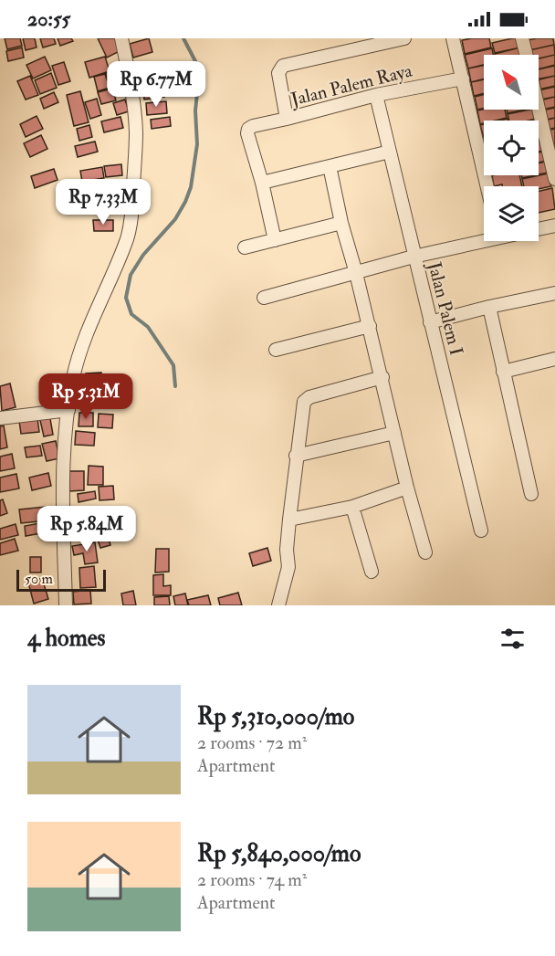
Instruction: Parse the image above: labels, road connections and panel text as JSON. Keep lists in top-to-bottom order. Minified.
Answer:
{"streets":{"street":["Jalan Palem Raya","Jalan Palem I"]},"crossings":[["Jalan Palem Raya","Jalan Palem I"]],"scale_bar":"50 m","north":"top left","page":{"status":"20:55","price":["Rp 6.77M","Rp 7.33M","Rp 5.31M","Rp 5.84M"],"scale":"50 m","heading":"4 homes","list":[{"name":"Rp 5,310,000/mo","note":"2 rooms · 72 m² · Apartment"},{"name":"Rp 5,840,000/mo","note":"2 rooms · 74 m² · Apartment"}]}}
